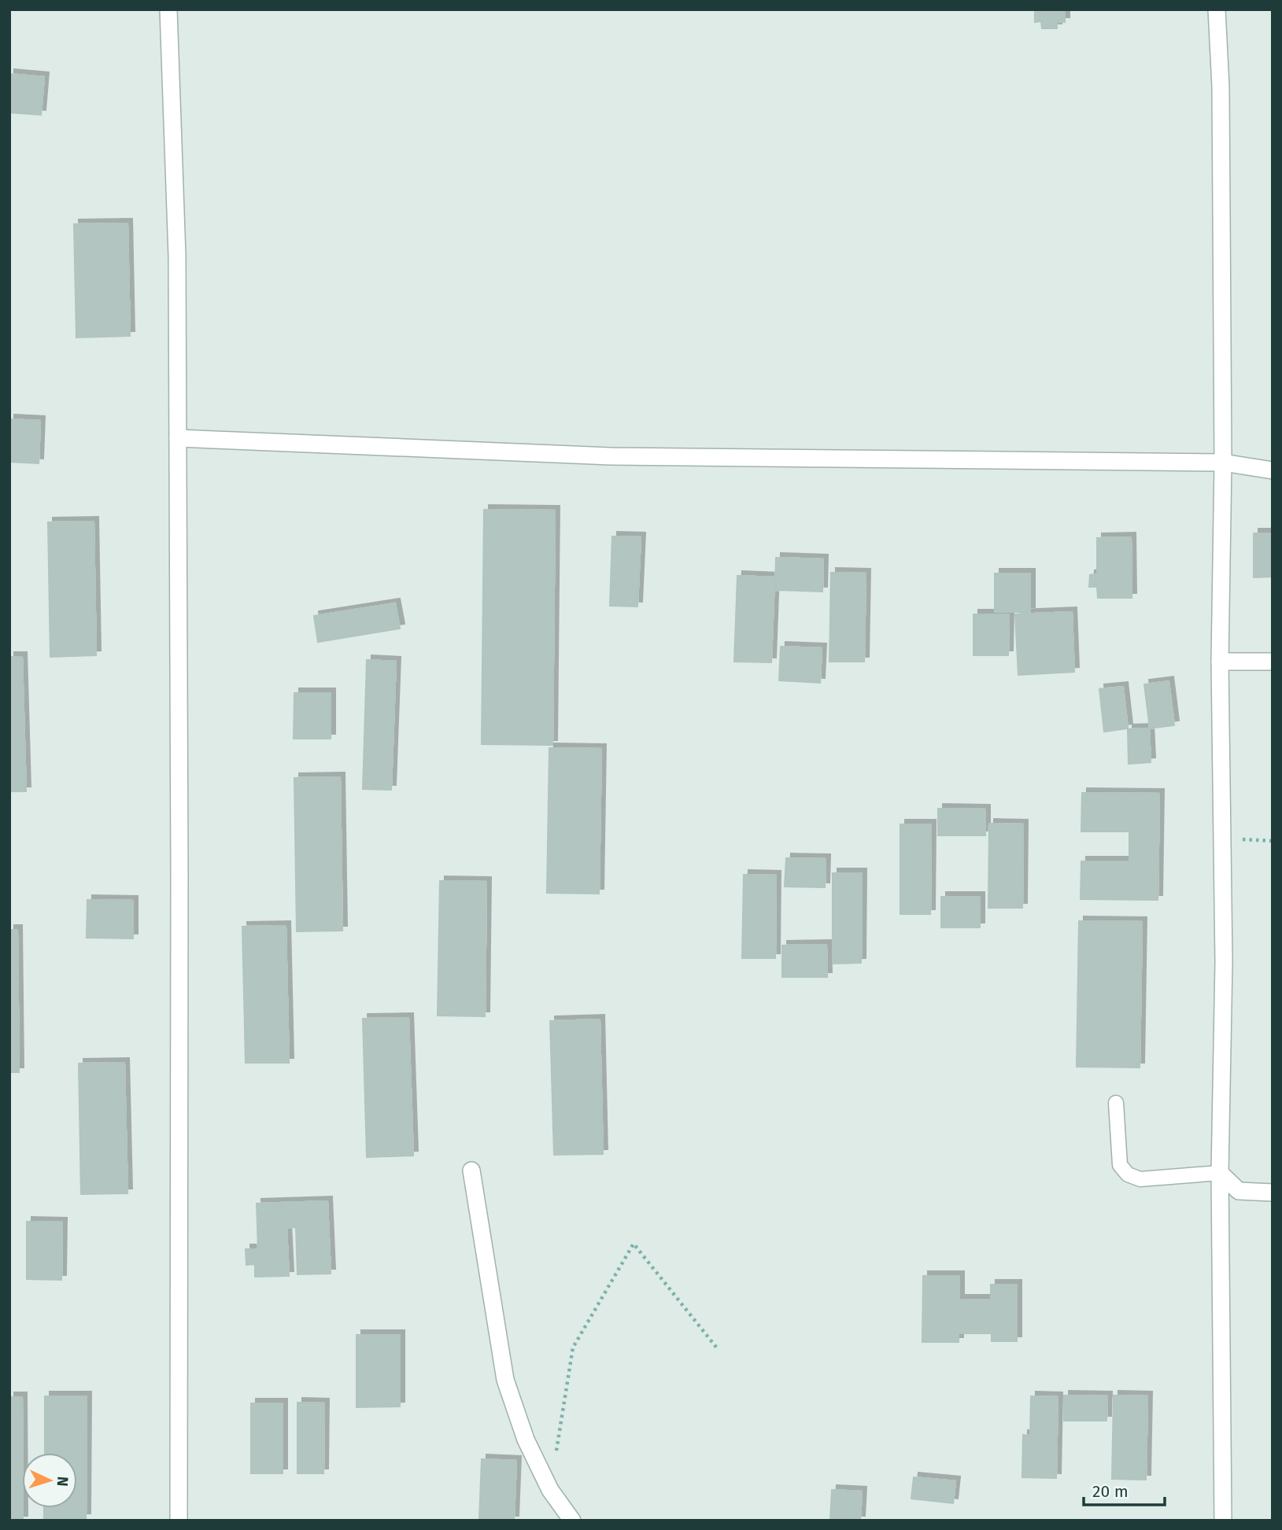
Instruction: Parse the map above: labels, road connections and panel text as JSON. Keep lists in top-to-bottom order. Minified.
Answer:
{"scale_bar":"20 m","north":"right"}
